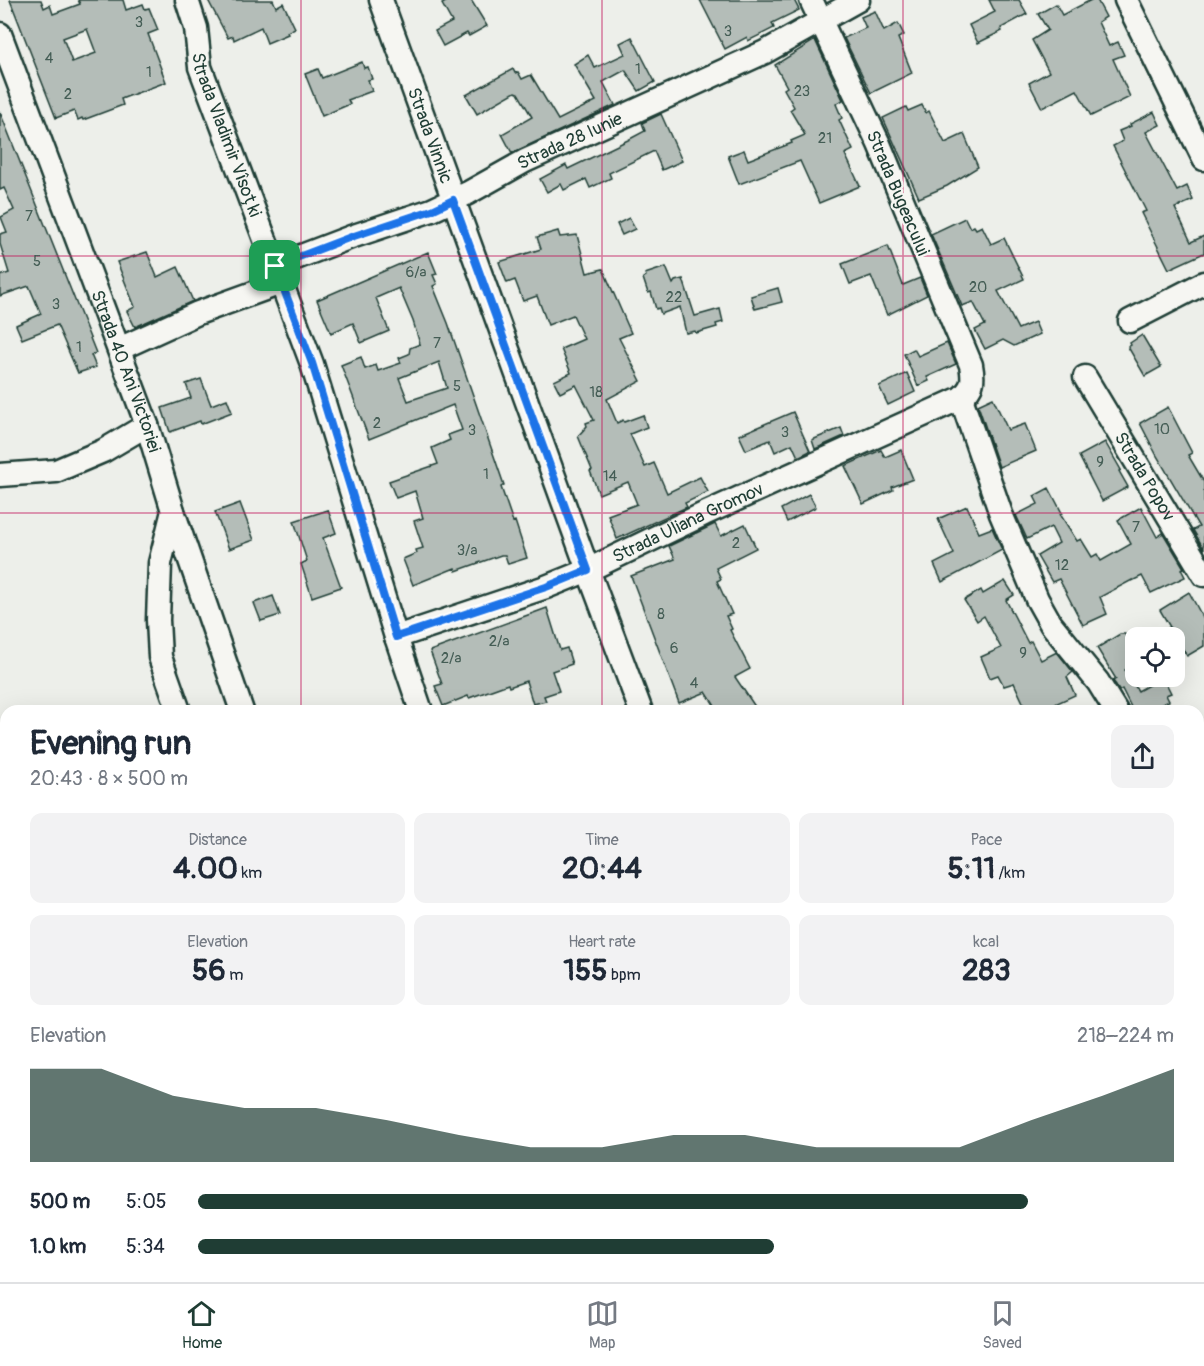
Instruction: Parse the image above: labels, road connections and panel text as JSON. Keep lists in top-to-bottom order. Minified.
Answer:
{"streets":{"street":["Strada Vladimir Vîsoțki","Strada Vinnic","Strada 28 Iunie","Strada Bugeacului","Strada 40 Ani Victoriei","Strada Popov","Strada Uliana Gromov"]},"crossings":[["Strada Vladimir Vîsoțki","Strada 28 Iunie"],["Strada Vladimir Vîsoțki","Strada Uliana Gromov"],["Strada Vinnic","Strada 28 Iunie"],["Strada Vinnic","Strada Uliana Gromov"],["Strada 28 Iunie","Strada Bugeacului"],["Strada 28 Iunie","Strada 40 Ani Victoriei"],["Strada Bugeacului","Strada Uliana Gromov"]],"house_numbers":["3","3","4","1","1","23","2","21","7","5","6/a","20","22","3","7","1","5","18","2","10","3","3","9","1","14","7","2","3/a","12","8","2/a","6","9","2/a","4"],"page":{"heading":["Evening run","20:43 · 8 × 500 m"],"stats":[["Distance","4.00 km"],["Time","20:44"],["Pace","5:11 /km"],["Elevation","56 m"],["Heart rate","155 bpm"],["kcal","283"]],"chart":["Elevation","218–224 m"],"list":[{"name":"500 m","note":"5:05"},{"name":"1.0 km","note":"5:34"}],"tabs":["Home","Map","Saved"]}}
